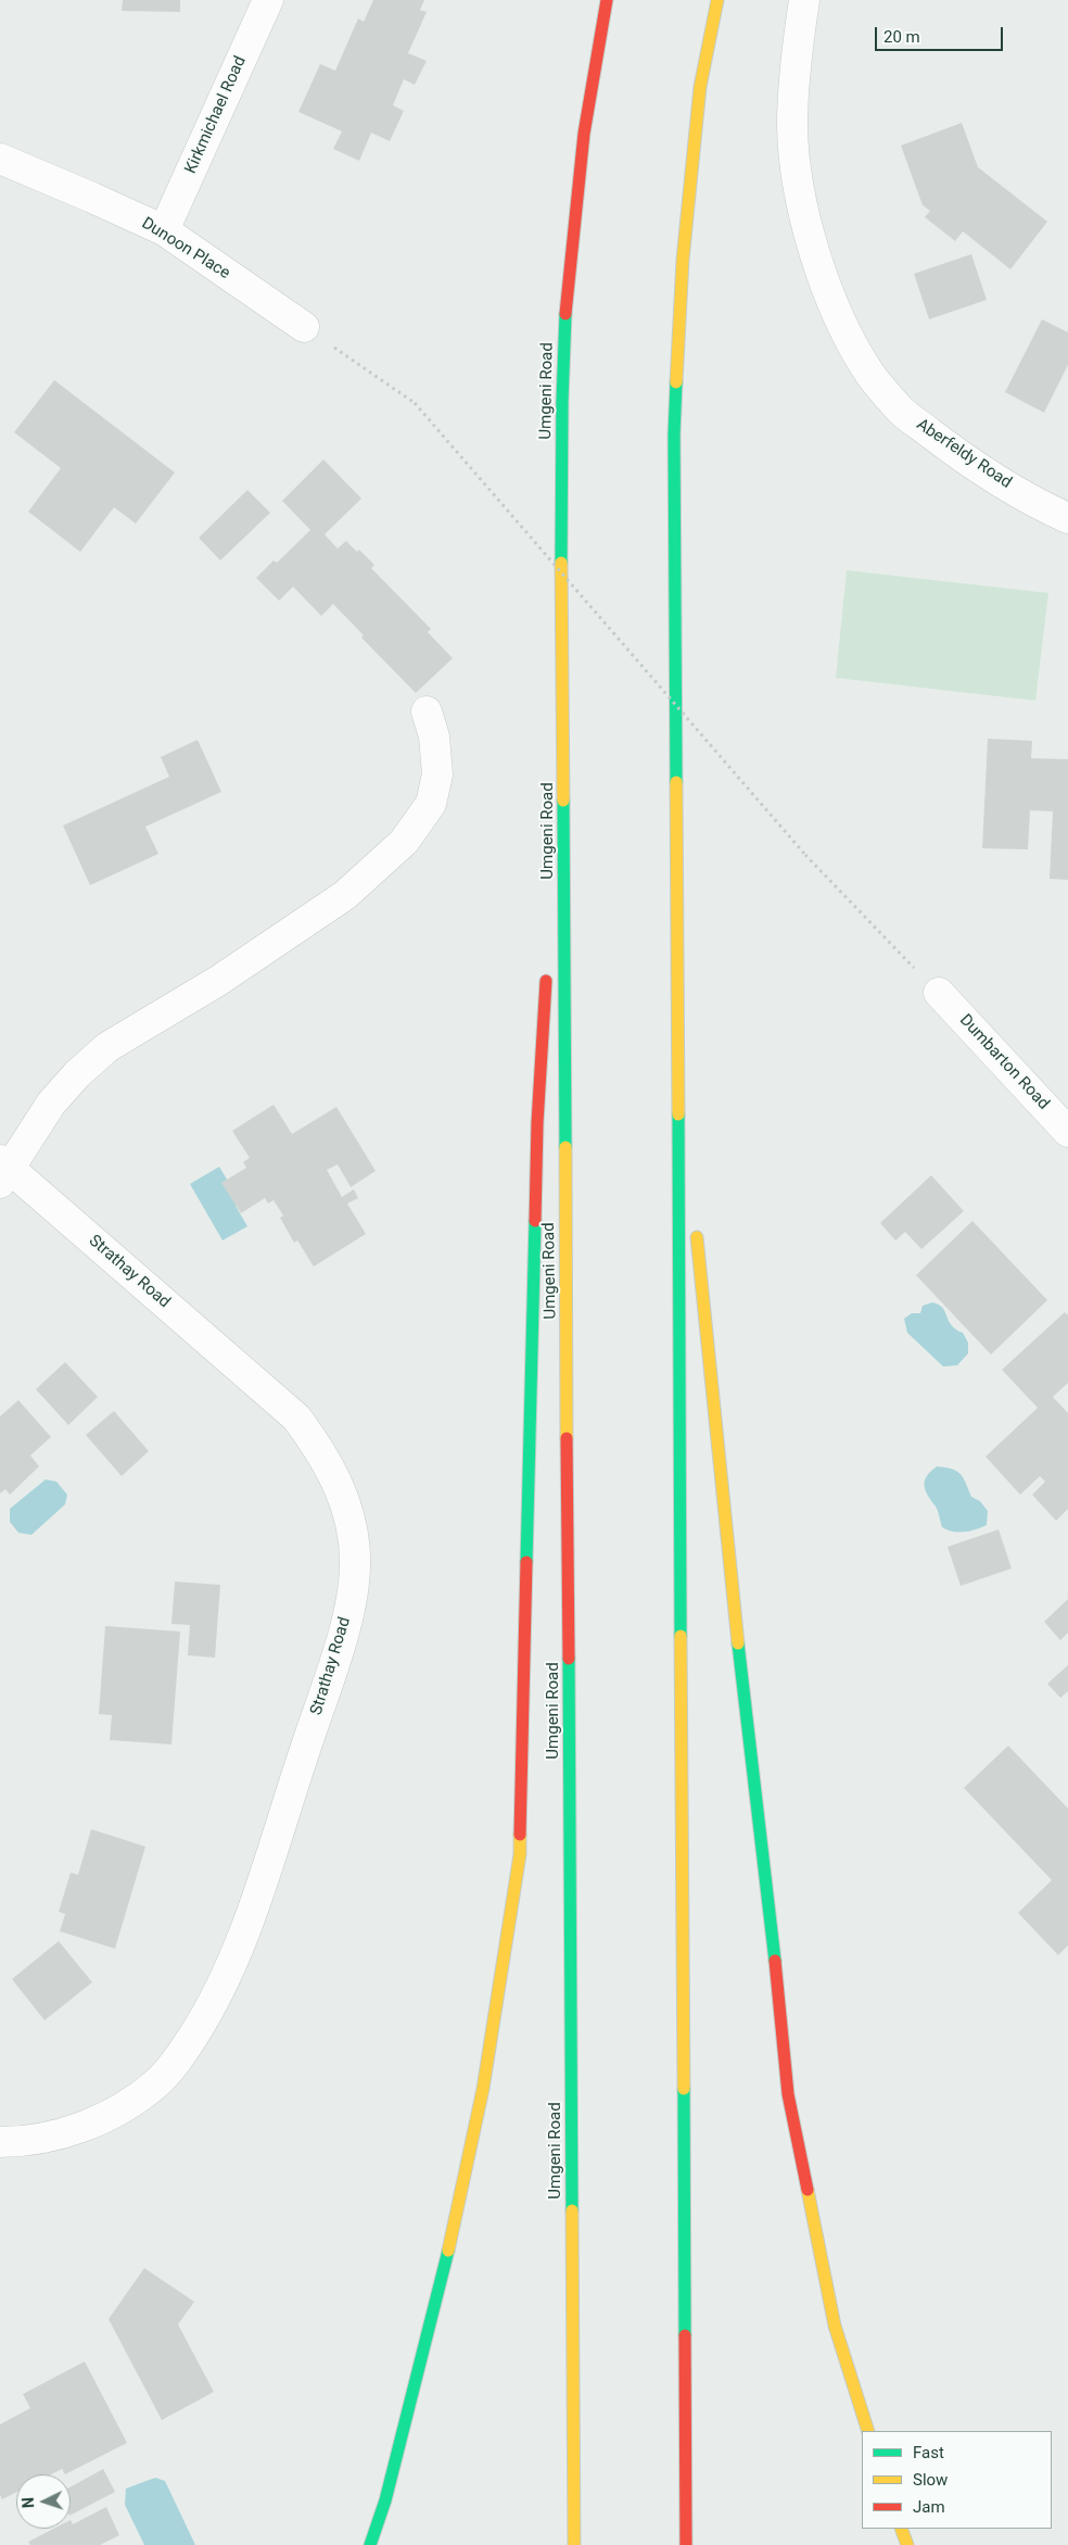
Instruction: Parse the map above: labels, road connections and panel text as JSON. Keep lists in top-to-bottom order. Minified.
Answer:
{"streets":{"highway":["Umgeni Road"],"street":["Kirkmichael Road","Dunoon Place","Aberfeldy Road","Dumbarton Road","Strathay Road"]},"crossings":[["Kirkmichael Road","Dunoon Place"]],"legend":["Fast","Slow","Jam"],"scale_bar":"20 m","north":"left"}
